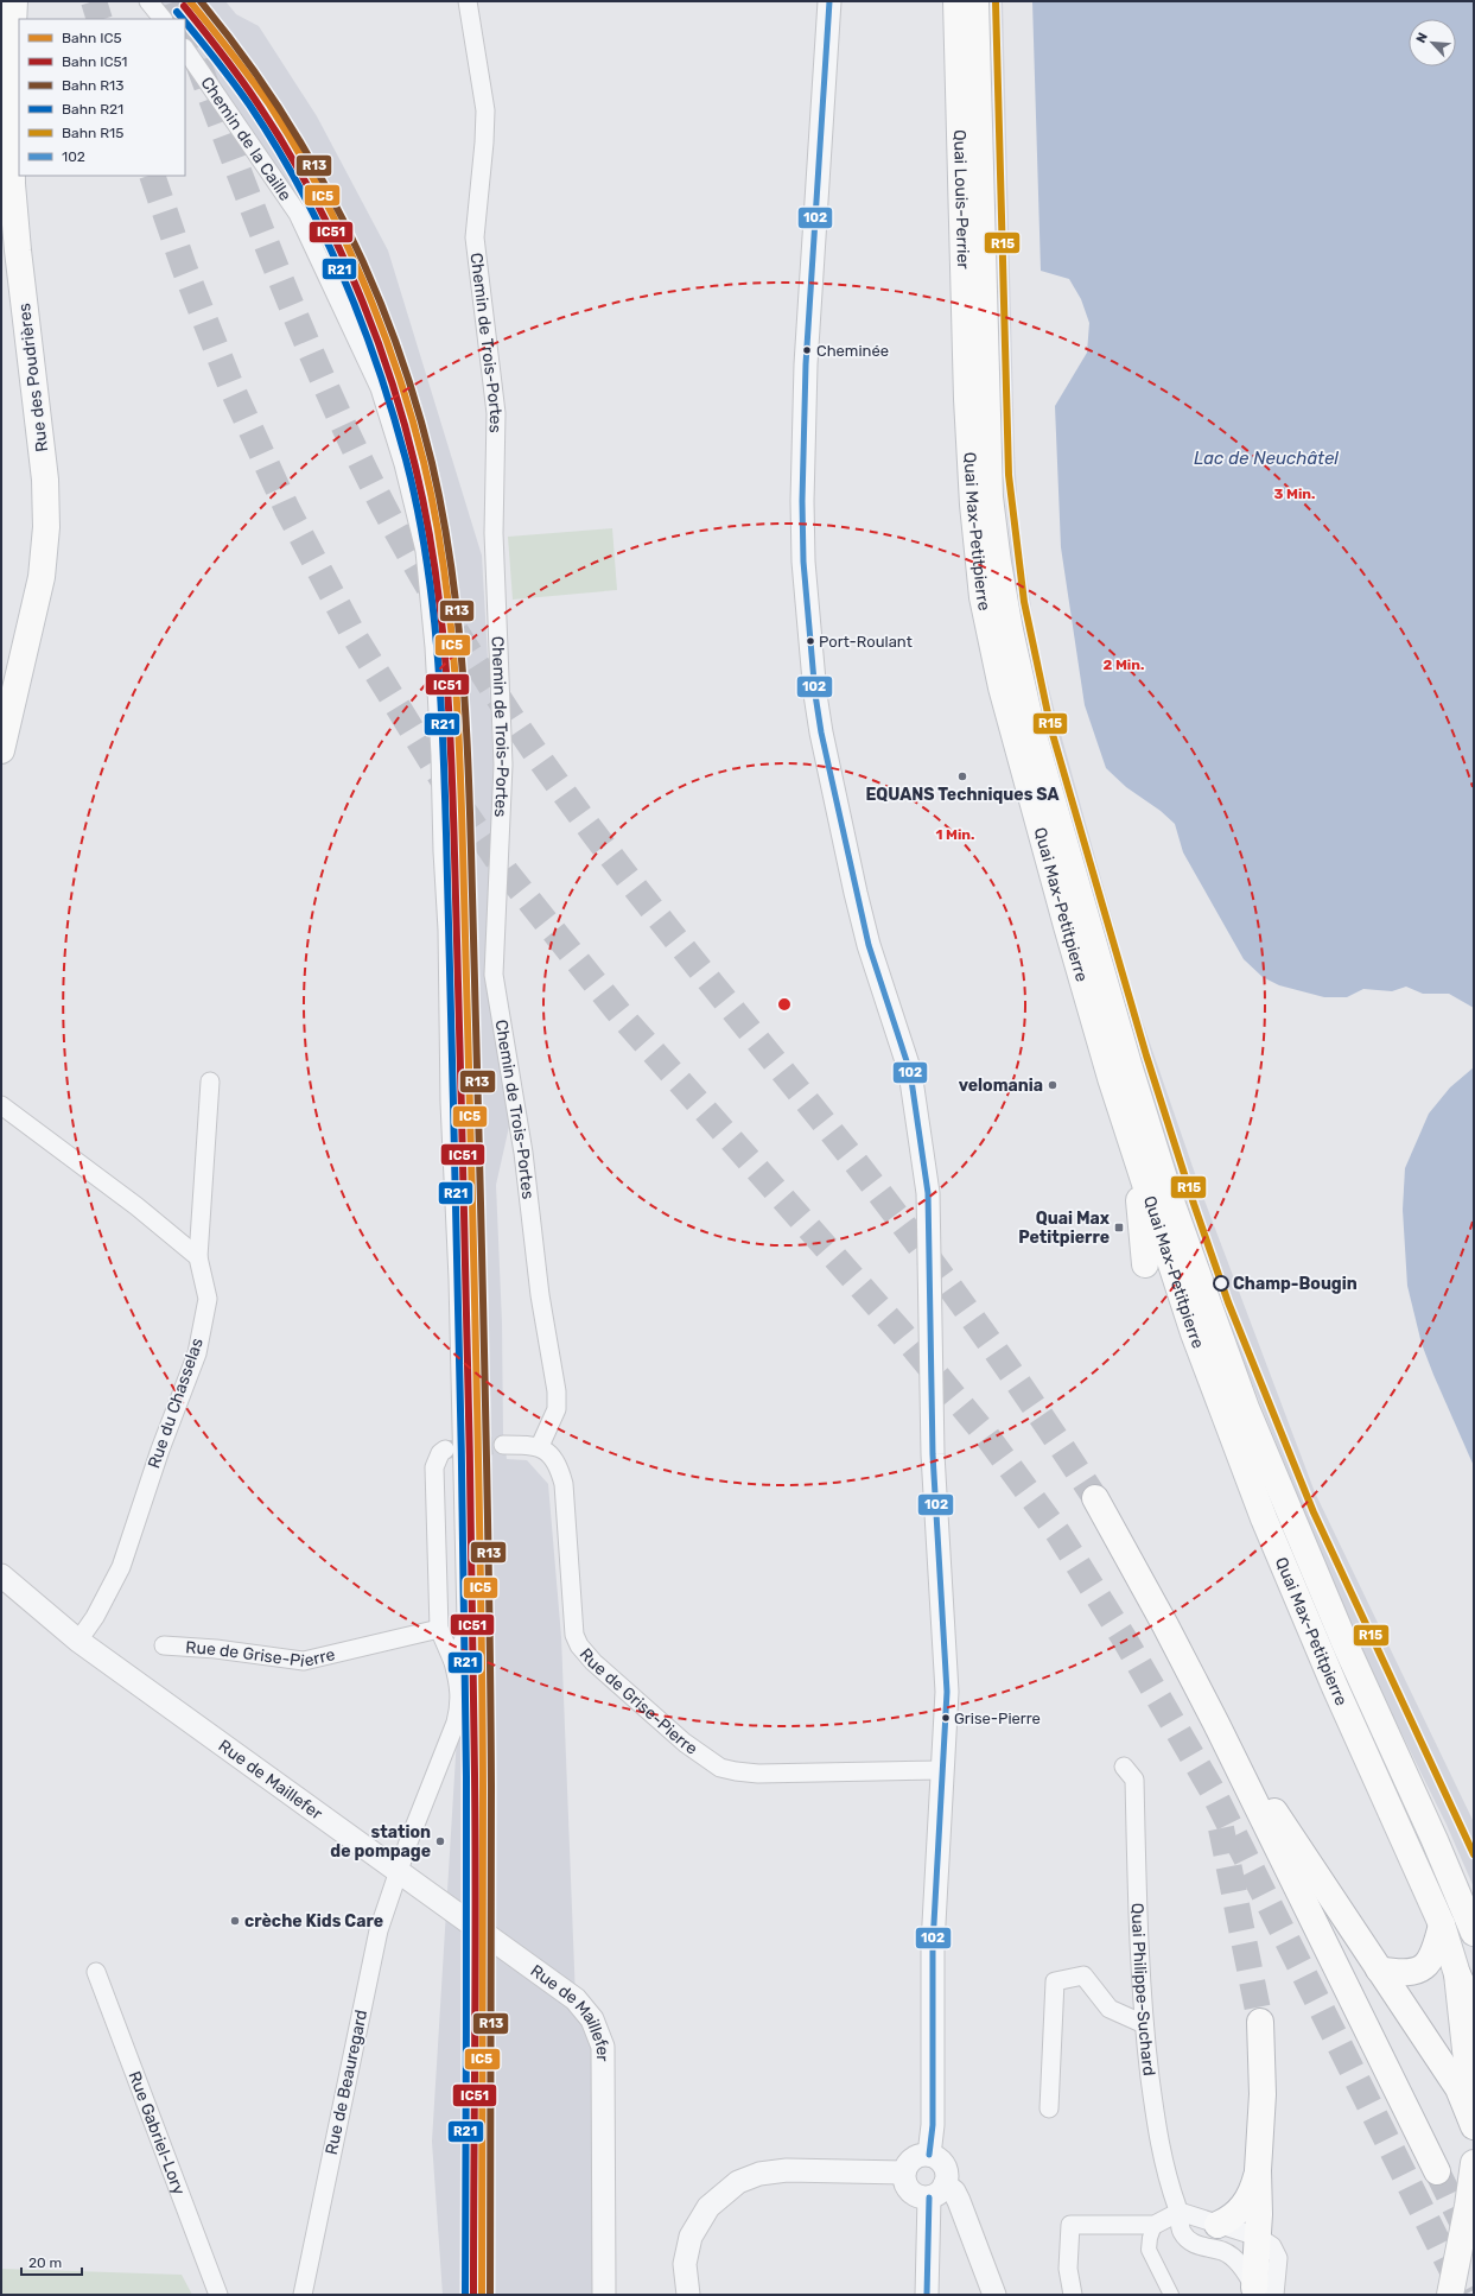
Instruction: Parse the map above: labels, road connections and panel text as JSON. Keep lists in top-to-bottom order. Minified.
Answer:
{"streets":{"main road":["Quai Louis-Perrier","Rue des Poudrières","Quai Max-Petitpierre"],"street":["Chemin de la Caille","Chemin de Trois-Portes","Rue du Chasselas","Rue de Grise-Pierre","Rue de Maillefer","Quai Philippe-Suchard","Rue de Beauregard","Rue Gabriel-Lory"]},"crossings":[["Quai Louis-Perrier","Quai Max-Petitpierre"],["Chemin de Trois-Portes","Rue de Grise-Pierre"],["Rue du Chasselas","Rue de Maillefer"],["Rue de Maillefer","Rue de Beauregard"]],"water":["Lac de Neuchâtel"],"places":{"other":["Cheminée","Port-Roulant","EQUANS Techniques SA","velomania","Champ-Bougin","Grise-Pierre","station de pompage","crèche Kids Care"],"transit":["Quai Max Petitpierre"]},"lines":["rail line IC5","rail line R13","rail line R15","transit line 102","rail line IC51","rail line R21"],"legend":["Bahn IC5","Bahn IC51","Bahn R13","Bahn R21","Bahn R15","102"],"scale_bar":"20 m","north":"top left","rings":["3 Min.","2 Min.","1 Min."]}
